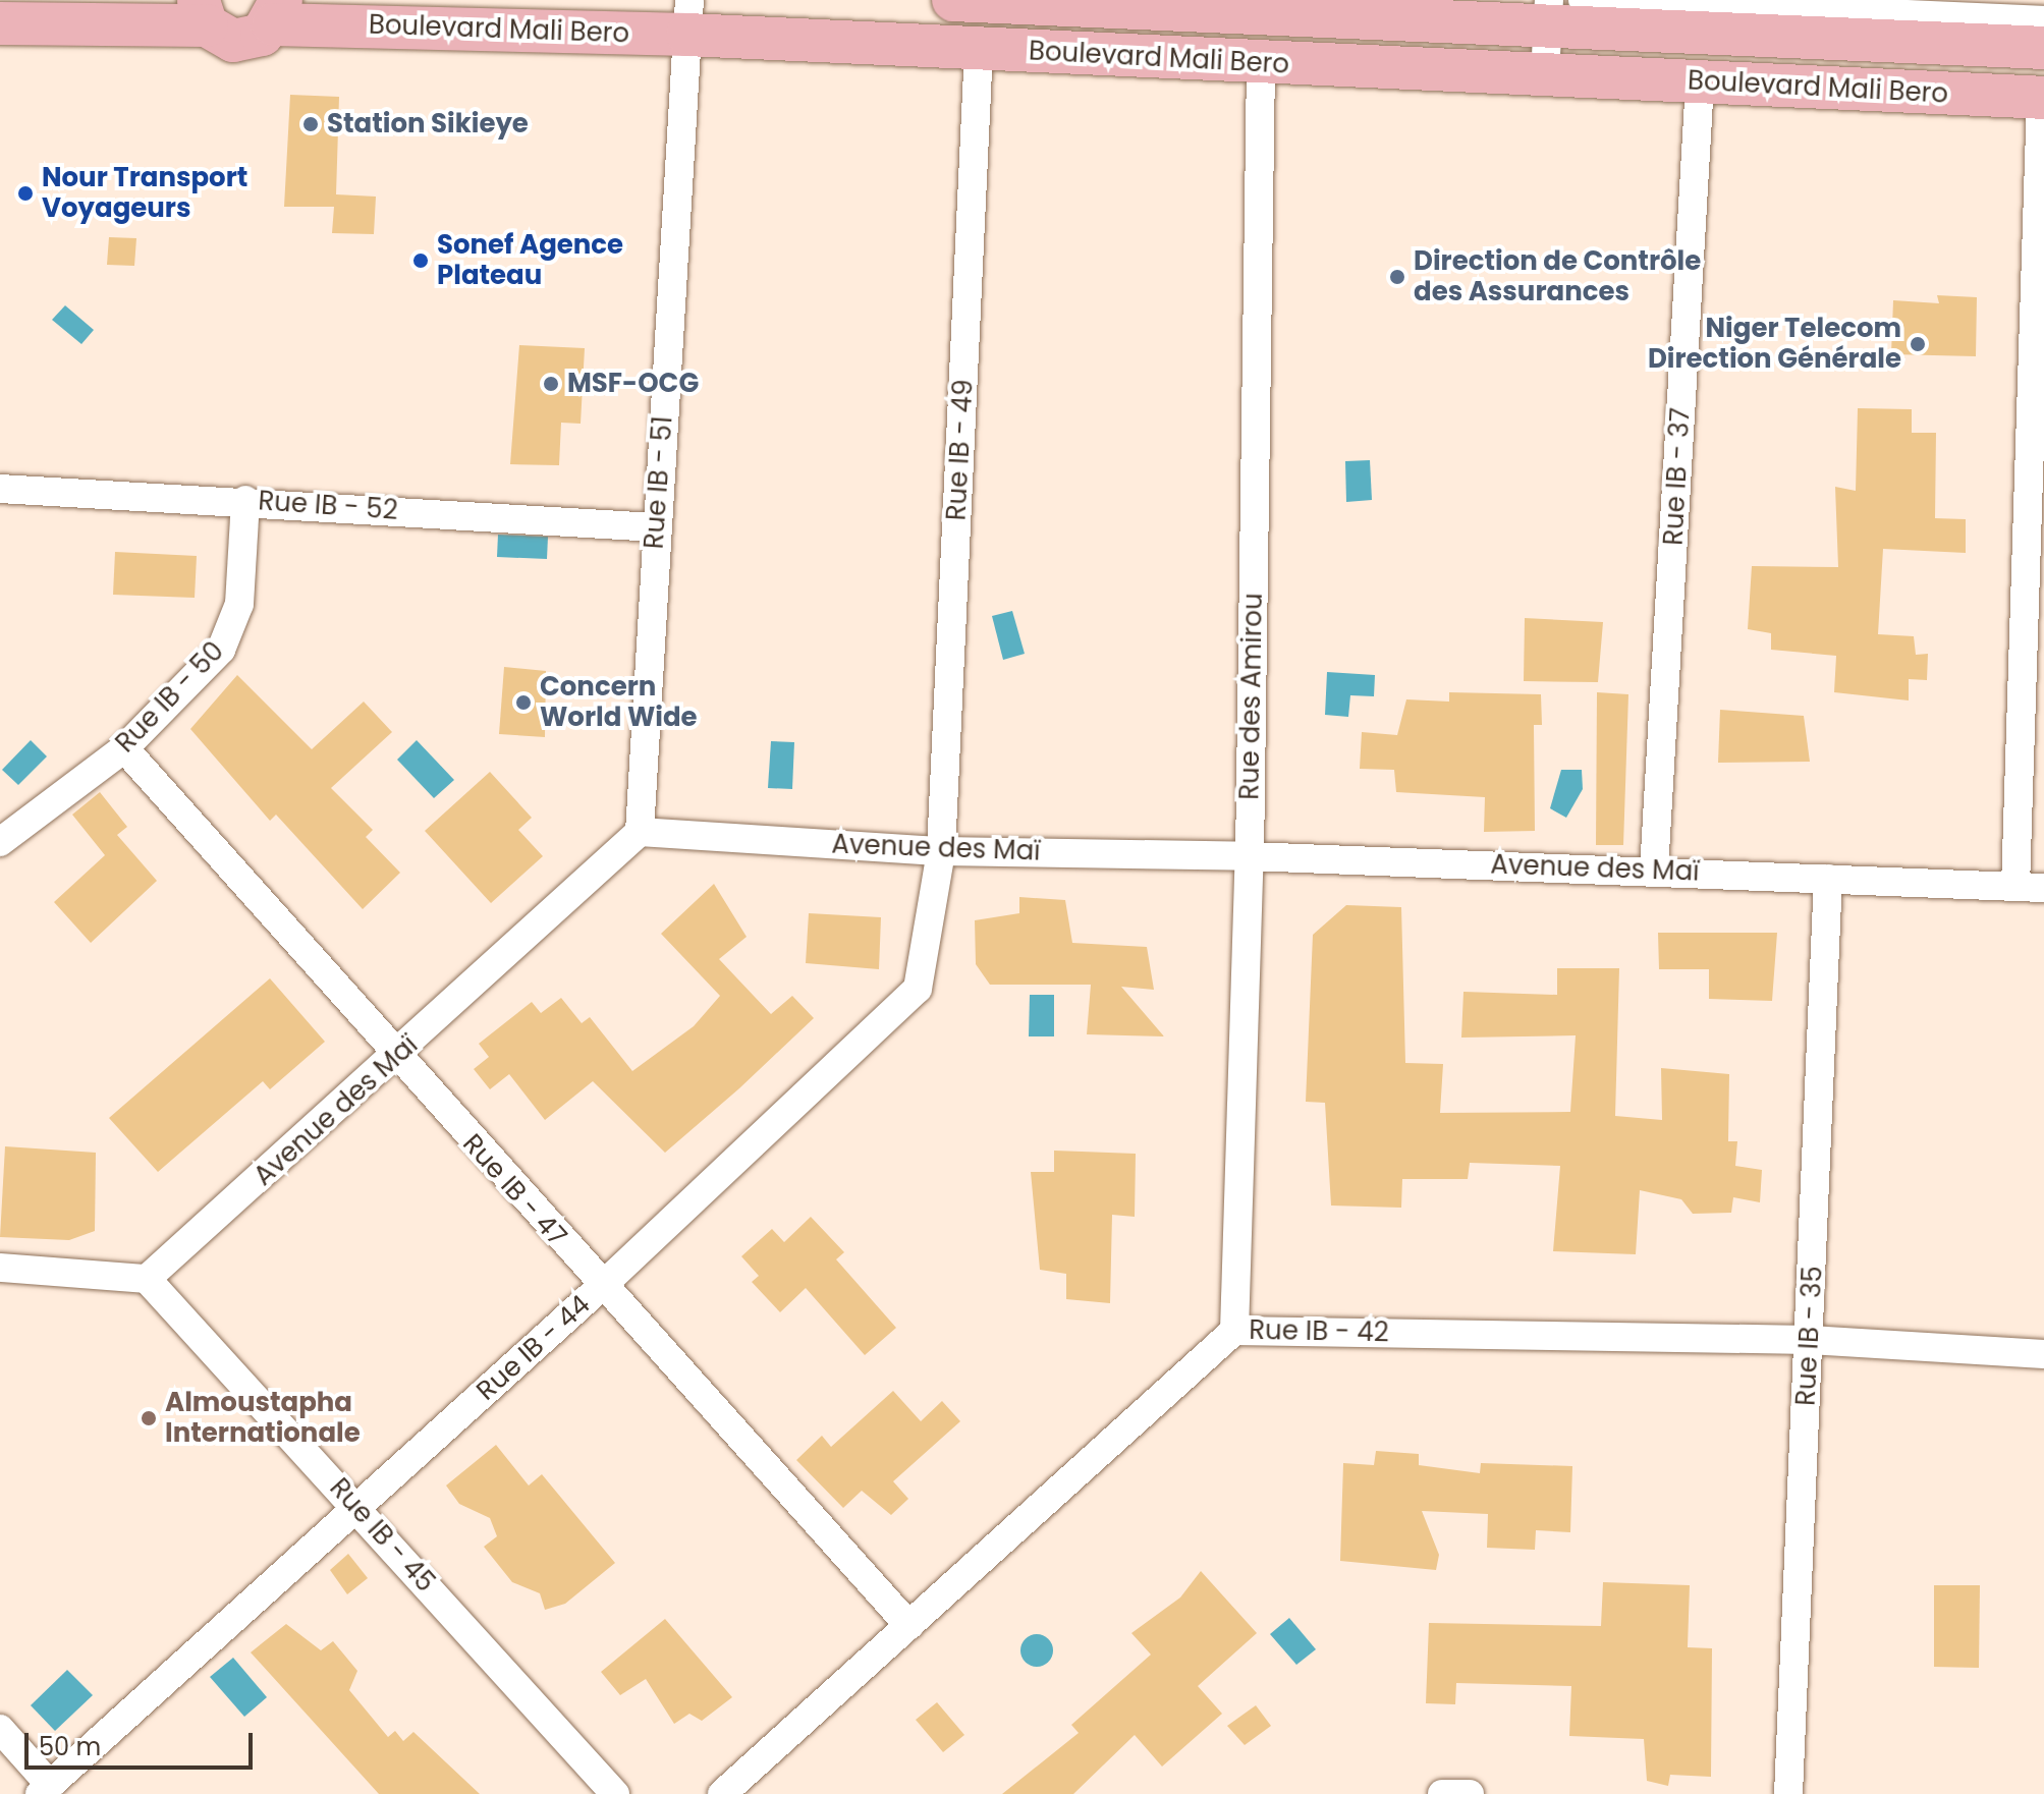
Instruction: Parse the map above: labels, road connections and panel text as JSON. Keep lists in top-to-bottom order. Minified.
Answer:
{"streets":{"main road":["Boulevard Mali Bero"],"street":["Rue IB - 49","Rue IB - 37","Rue IB - 51","Rue IB - 52","Rue des Amirou","Rue IB - 50","Avenue des Maï","Rue IB - 47","Rue IB - 42","Rue IB - 35","Rue IB - 44","Rue IB - 45"]},"crossings":[["Boulevard Mali Bero","Rue IB - 49"],["Boulevard Mali Bero","Rue IB - 37"],["Boulevard Mali Bero","Rue IB - 51"],["Boulevard Mali Bero","Rue des Amirou"],["Rue IB - 49","Avenue des Maï"],["Rue IB - 49","Rue IB - 44"],["Rue IB - 37","Avenue des Maï"],["Rue IB - 51","Rue IB - 52"],["Rue IB - 51","Avenue des Maï"],["Rue IB - 52","Rue IB - 50"],["Rue des Amirou","Avenue des Maï"],["Rue des Amirou","Rue IB - 42"],["Rue IB - 50","Rue IB - 47"],["Avenue des Maï","Rue IB - 47"],["Avenue des Maï","Rue IB - 35"],["Avenue des Maï","Rue IB - 44"],["Avenue des Maï","Rue IB - 45"],["Rue IB - 47","Rue IB - 42"],["Rue IB - 47","Rue IB - 44"],["Rue IB - 42","Rue IB - 35"],["Rue IB - 44","Rue IB - 45"]],"places":["Station Sikieye","Nour Transport Voyageurs","Sonef Agence Plateau","Direction de Contrôle des Assurances","Niger Telecom Direction Générale","MSF-OCG","Concern World Wide","Almoustapha Internationale"],"scale_bar":"50 m"}
